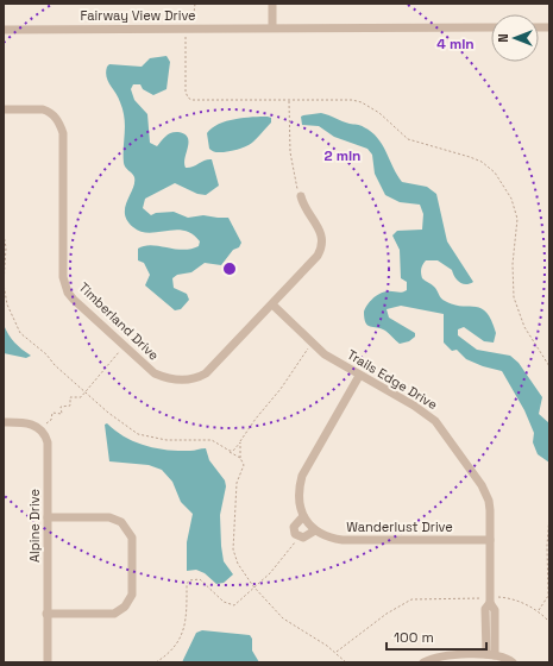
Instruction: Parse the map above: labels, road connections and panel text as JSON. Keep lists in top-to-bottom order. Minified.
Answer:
{"streets":{"street":["Fairway View Drive","Timberland Drive","Trails Edge Drive","Alpine Drive","Wanderlust Drive"]},"crossings":[["Timberland Drive","Trails Edge Drive"],["Trails Edge Drive","Wanderlust Drive"]],"scale_bar":"100 m","north":"left","rings":["4 min","2 min"]}
